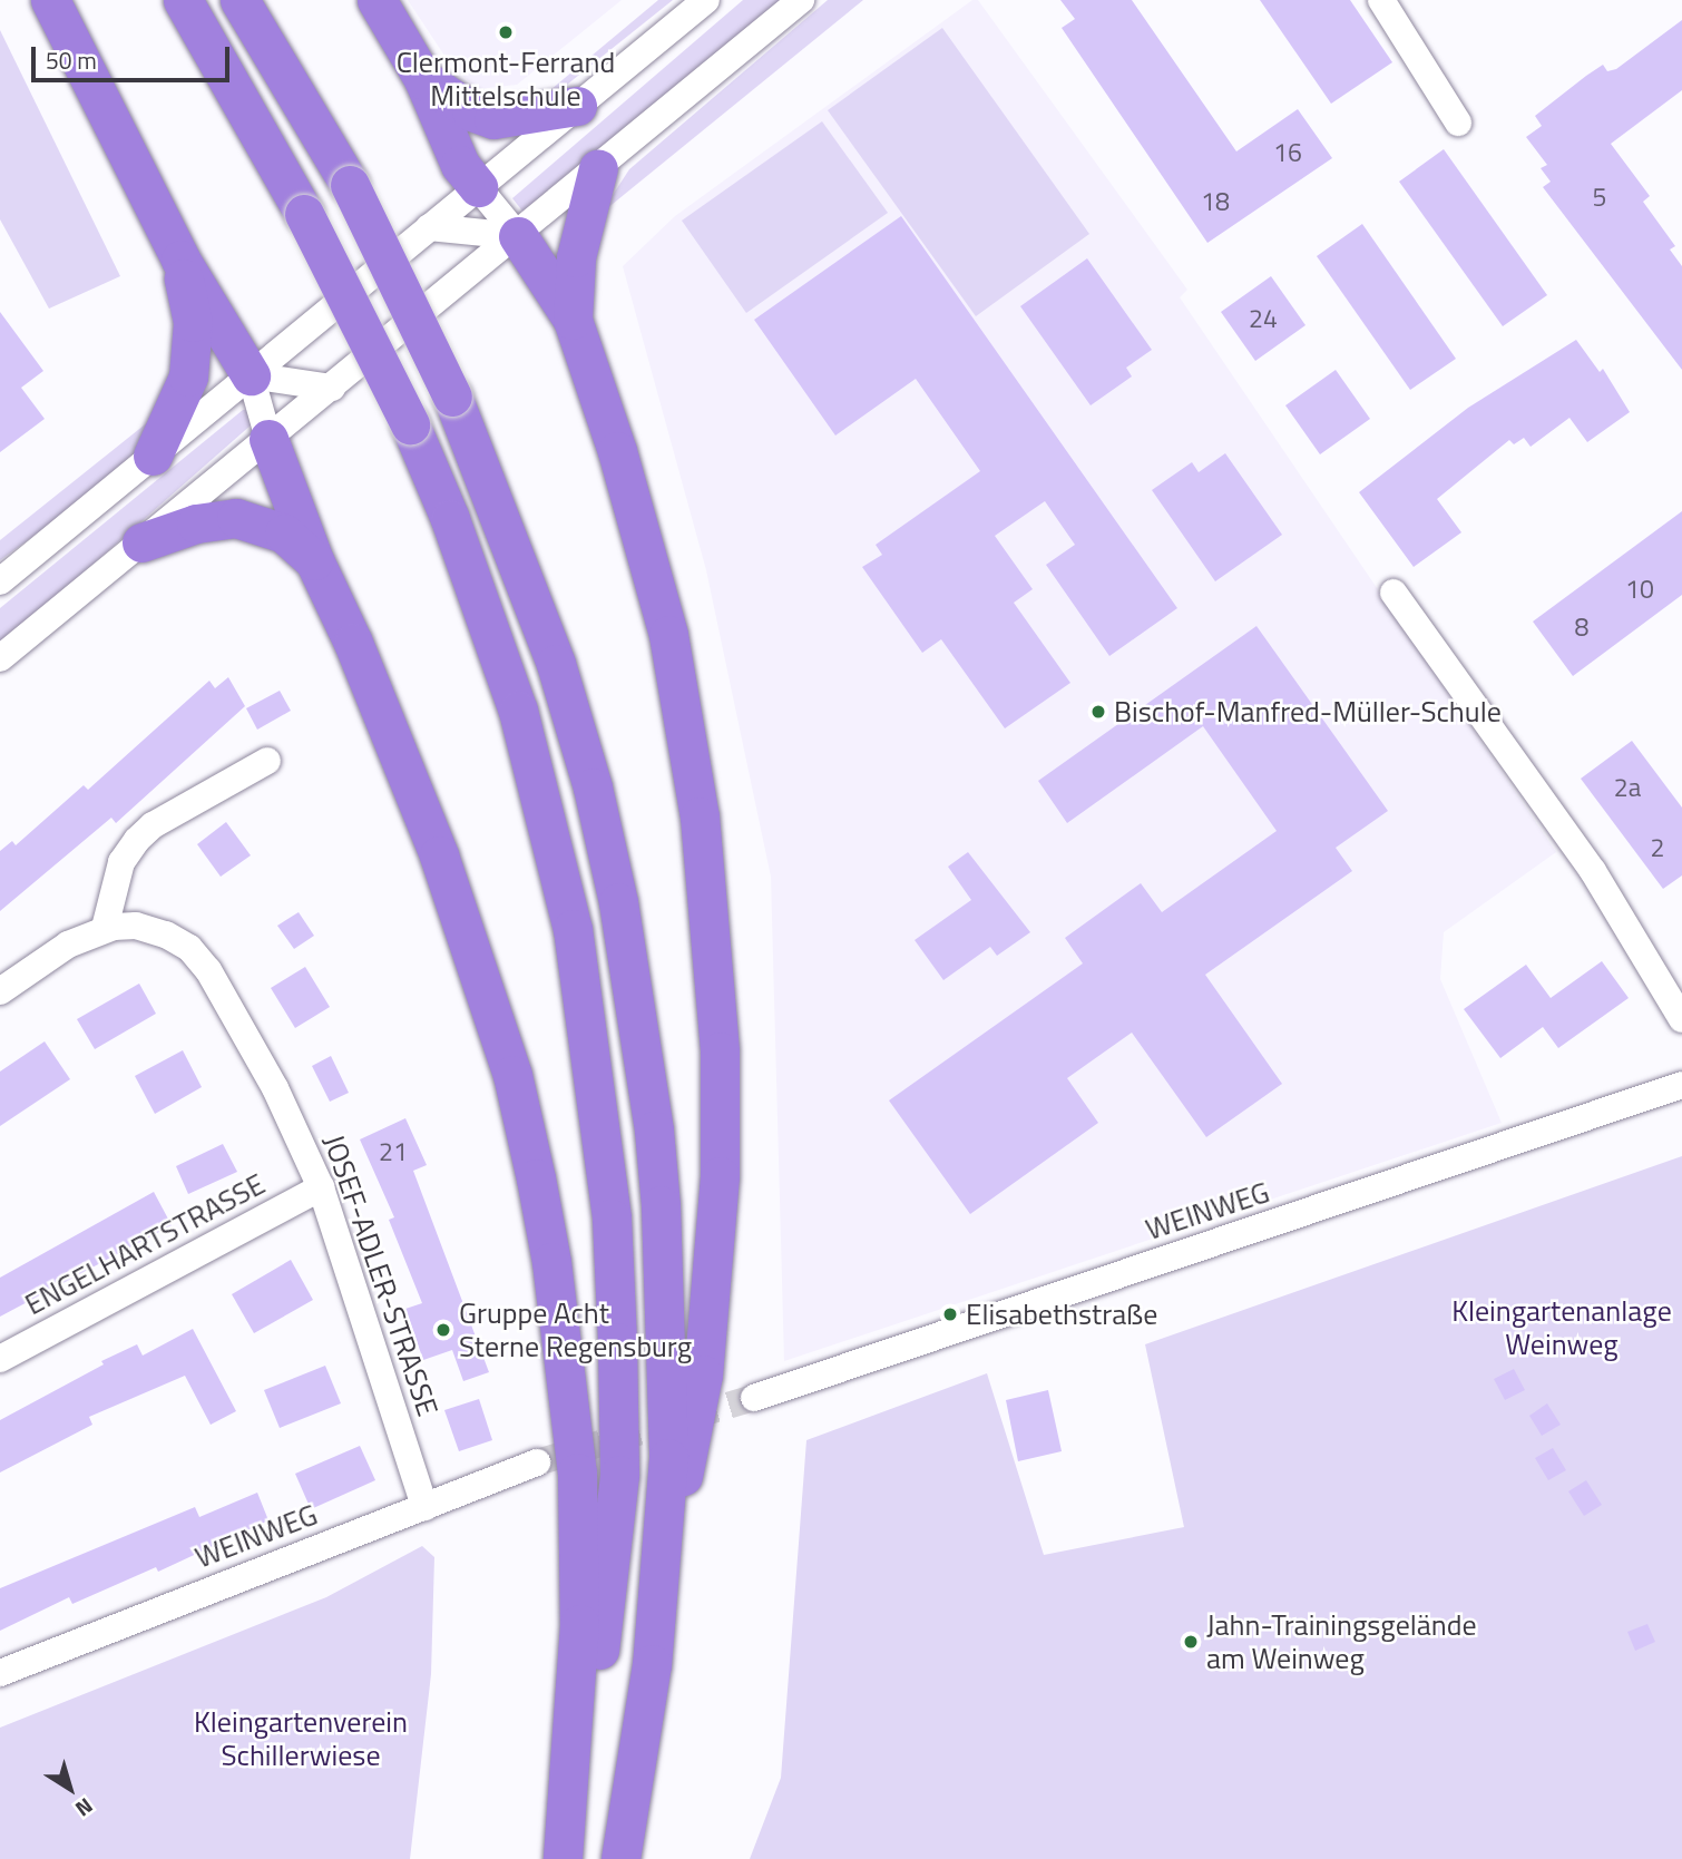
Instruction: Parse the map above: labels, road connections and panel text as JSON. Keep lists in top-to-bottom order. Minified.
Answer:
{"streets":{"street":["WEINWEG","ENGELHARTSTRASSE","JOSEF-ADLER-STRASSE"]},"crossings":[["WEINWEG","JOSEF-ADLER-STRASSE"],["ENGELHARTSTRASSE","JOSEF-ADLER-STRASSE"]],"parks":["Kleingartenanlage Weinweg","Kleingartenverein Schillerwiese"],"places":["Clermont-Ferrand Mittelschule","Bischof-Manfred-Müller-Schule","Elisabethstraße","Gruppe Acht Sterne Regensburg","Jahn-Trainingsgelände am Weinweg"],"house_numbers":["16","5","18","24","10","8","2a","2","21"],"scale_bar":"50 m","north":"bottom right"}
